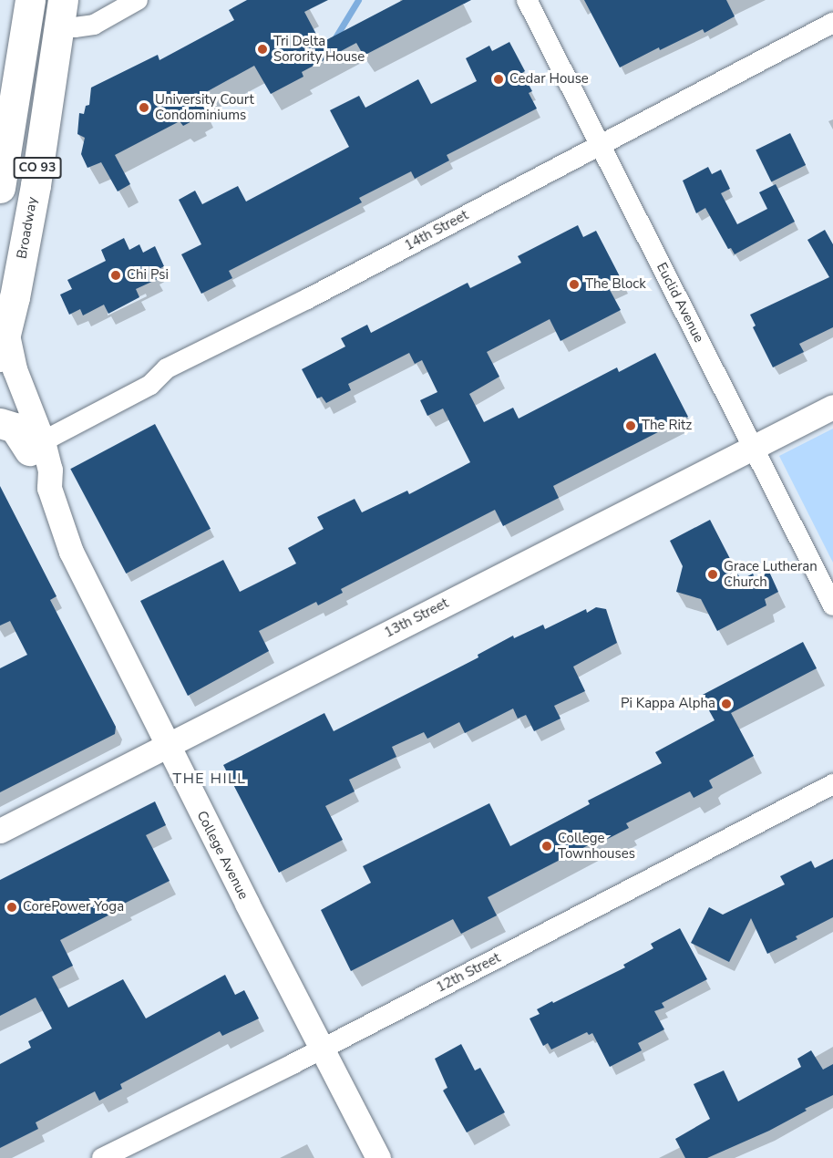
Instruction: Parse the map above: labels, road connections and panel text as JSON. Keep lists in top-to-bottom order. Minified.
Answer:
{"streets":{"main road":["CO 93","Broadway"],"street":["14th Street","Euclid Avenue","13th Street","College Avenue","12th Street"]},"crossings":[["Broadway","College Avenue"],["14th Street","Euclid Avenue"],["14th Street","College Avenue"],["Euclid Avenue","13th Street"],["13th Street","College Avenue"],["College Avenue","12th Street"]],"districts":["THE HILL"],"places":["Tri Delta Sorority House","Cedar House","University Court Condominiums","Chi Psi","The Block","The Ritz","Grace Lutheran Church","Pi Kappa Alpha","College Townhouses","CorePower Yoga"]}
